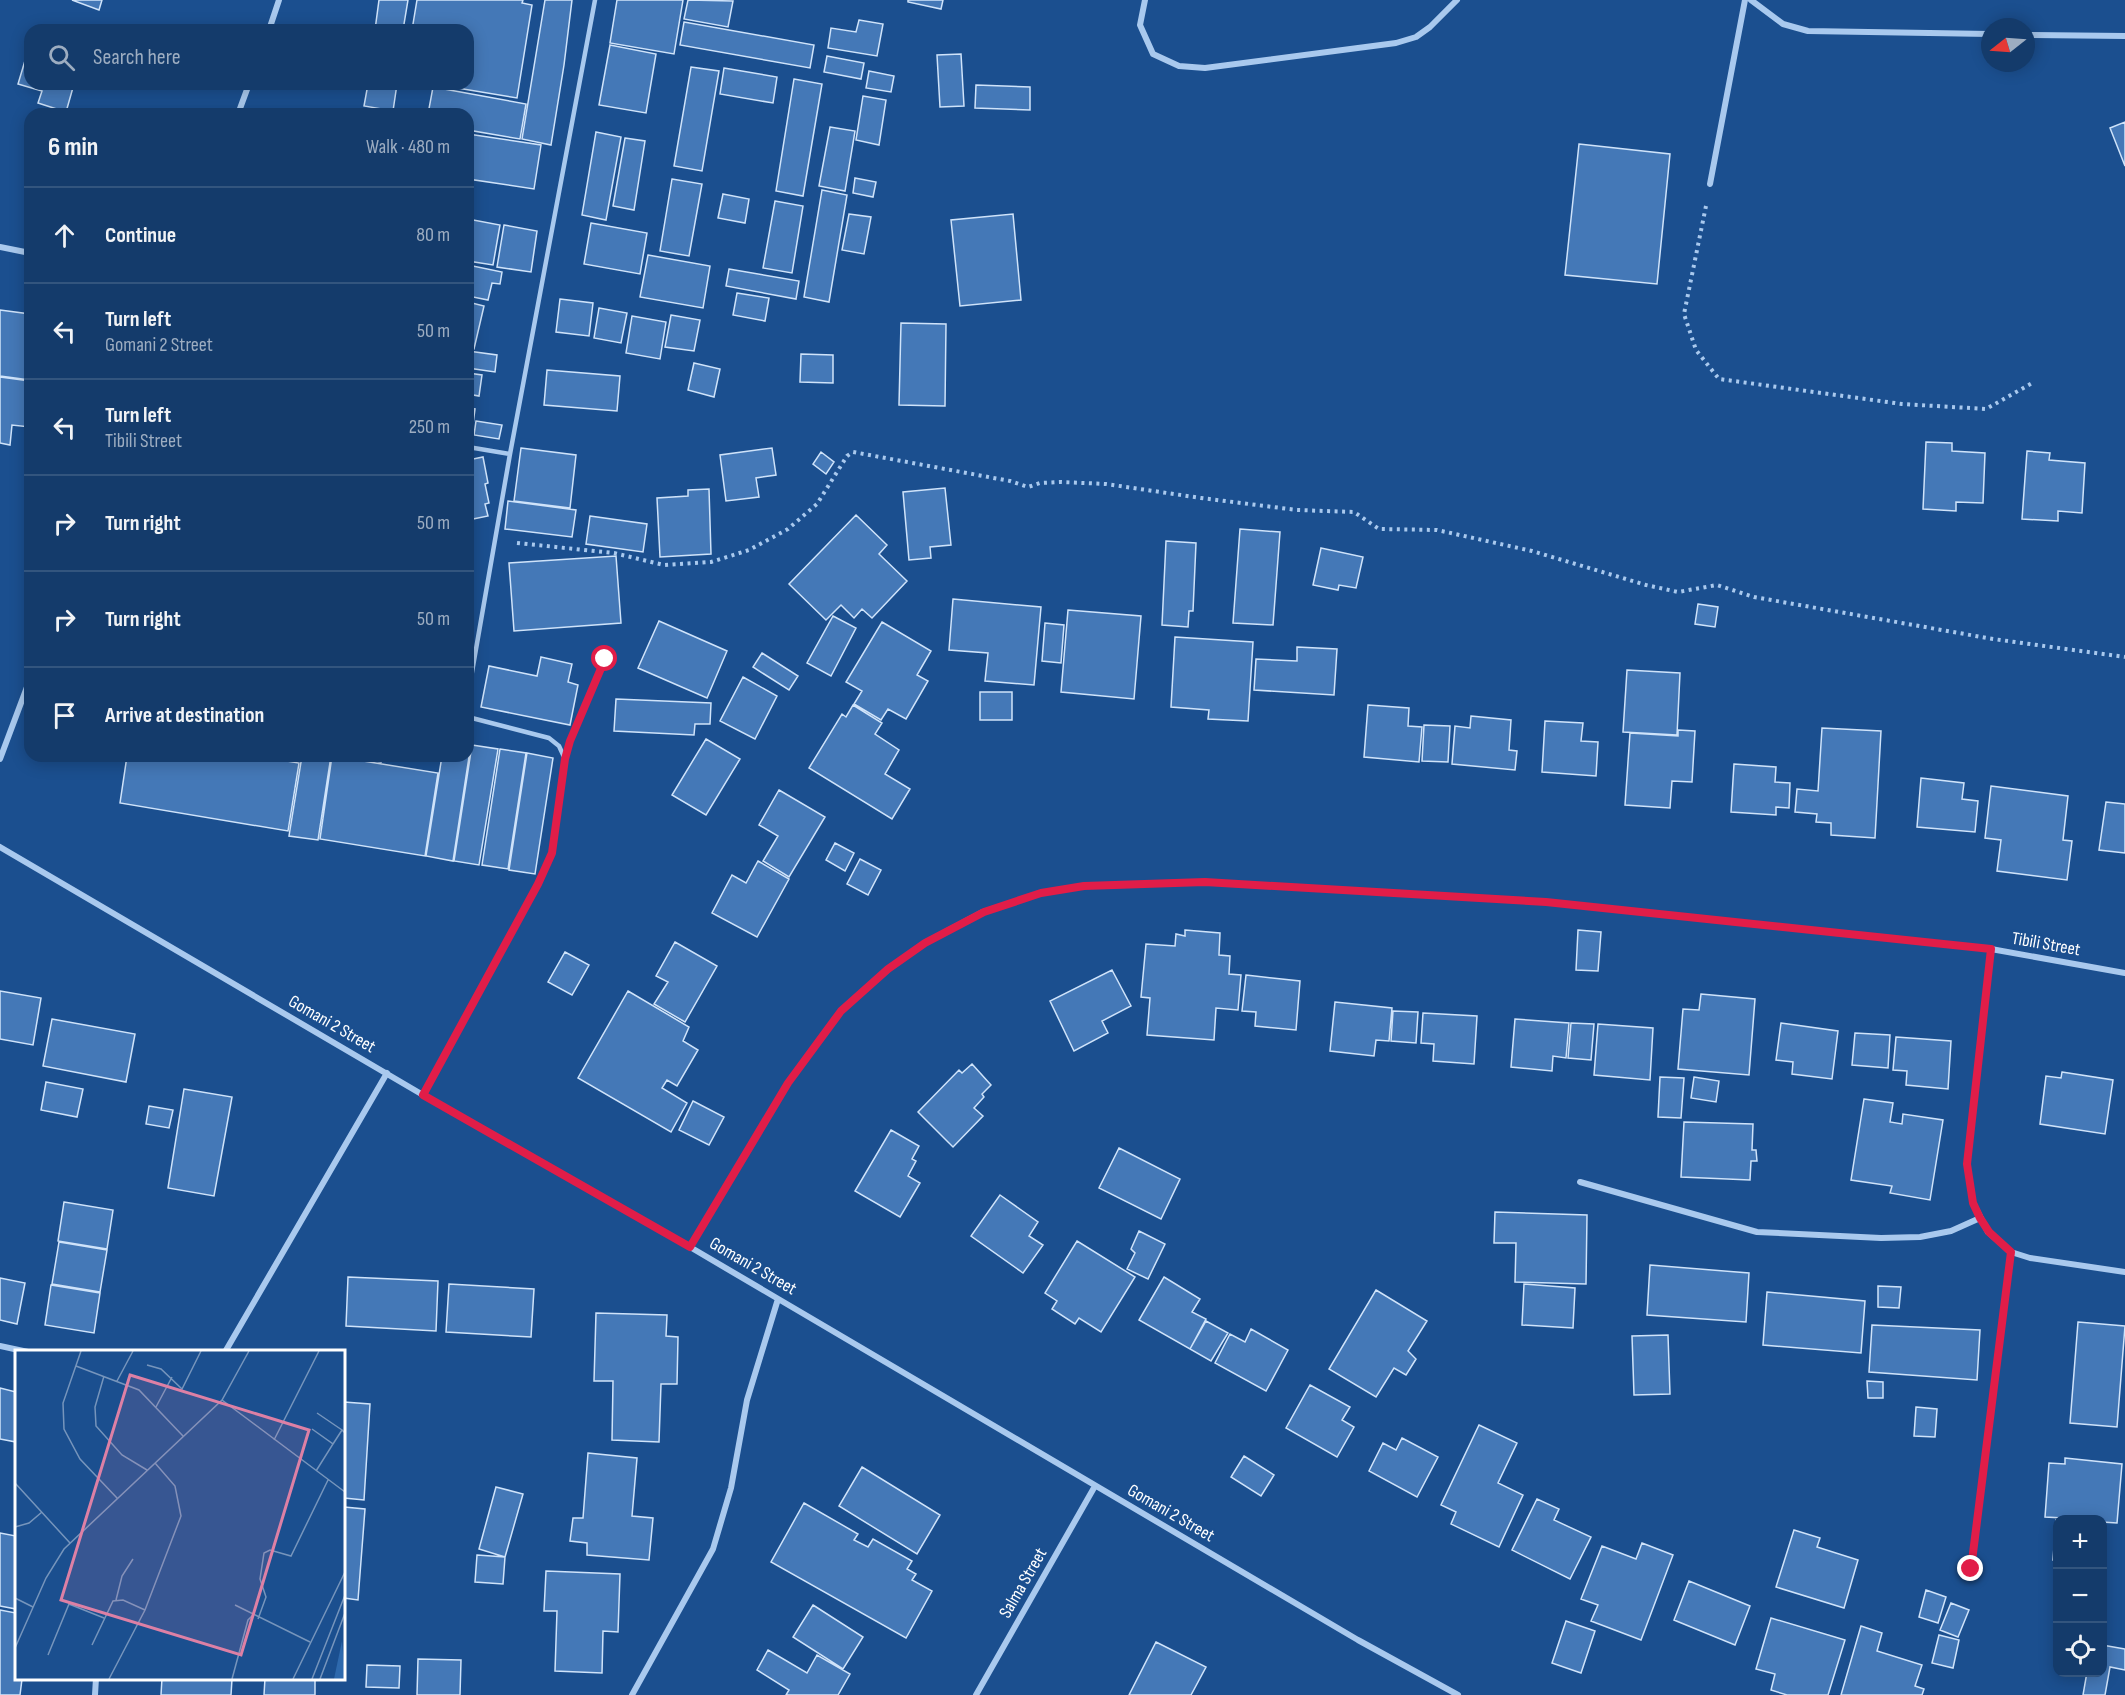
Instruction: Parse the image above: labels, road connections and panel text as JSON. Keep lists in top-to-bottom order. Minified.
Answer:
{"streets":{"street":["Tibili Street","Gomani 2 Street","Salma Street"]},"crossings":[["Tibili Street","Gomani 2 Street"],["Gomani 2 Street","Salma Street"]],"north":"left","page":{"search":"Search here","heading":["6 min","Walk · 480 m"],"list":[["Continue","80 m"],["Turn left","Gomani 2 Street","50 m"],["Turn left","Tibili Street","250 m"],["Turn right","50 m"],["Turn right","50 m"],"Arrive at destination"],"map_buttons":["+","−"]}}
